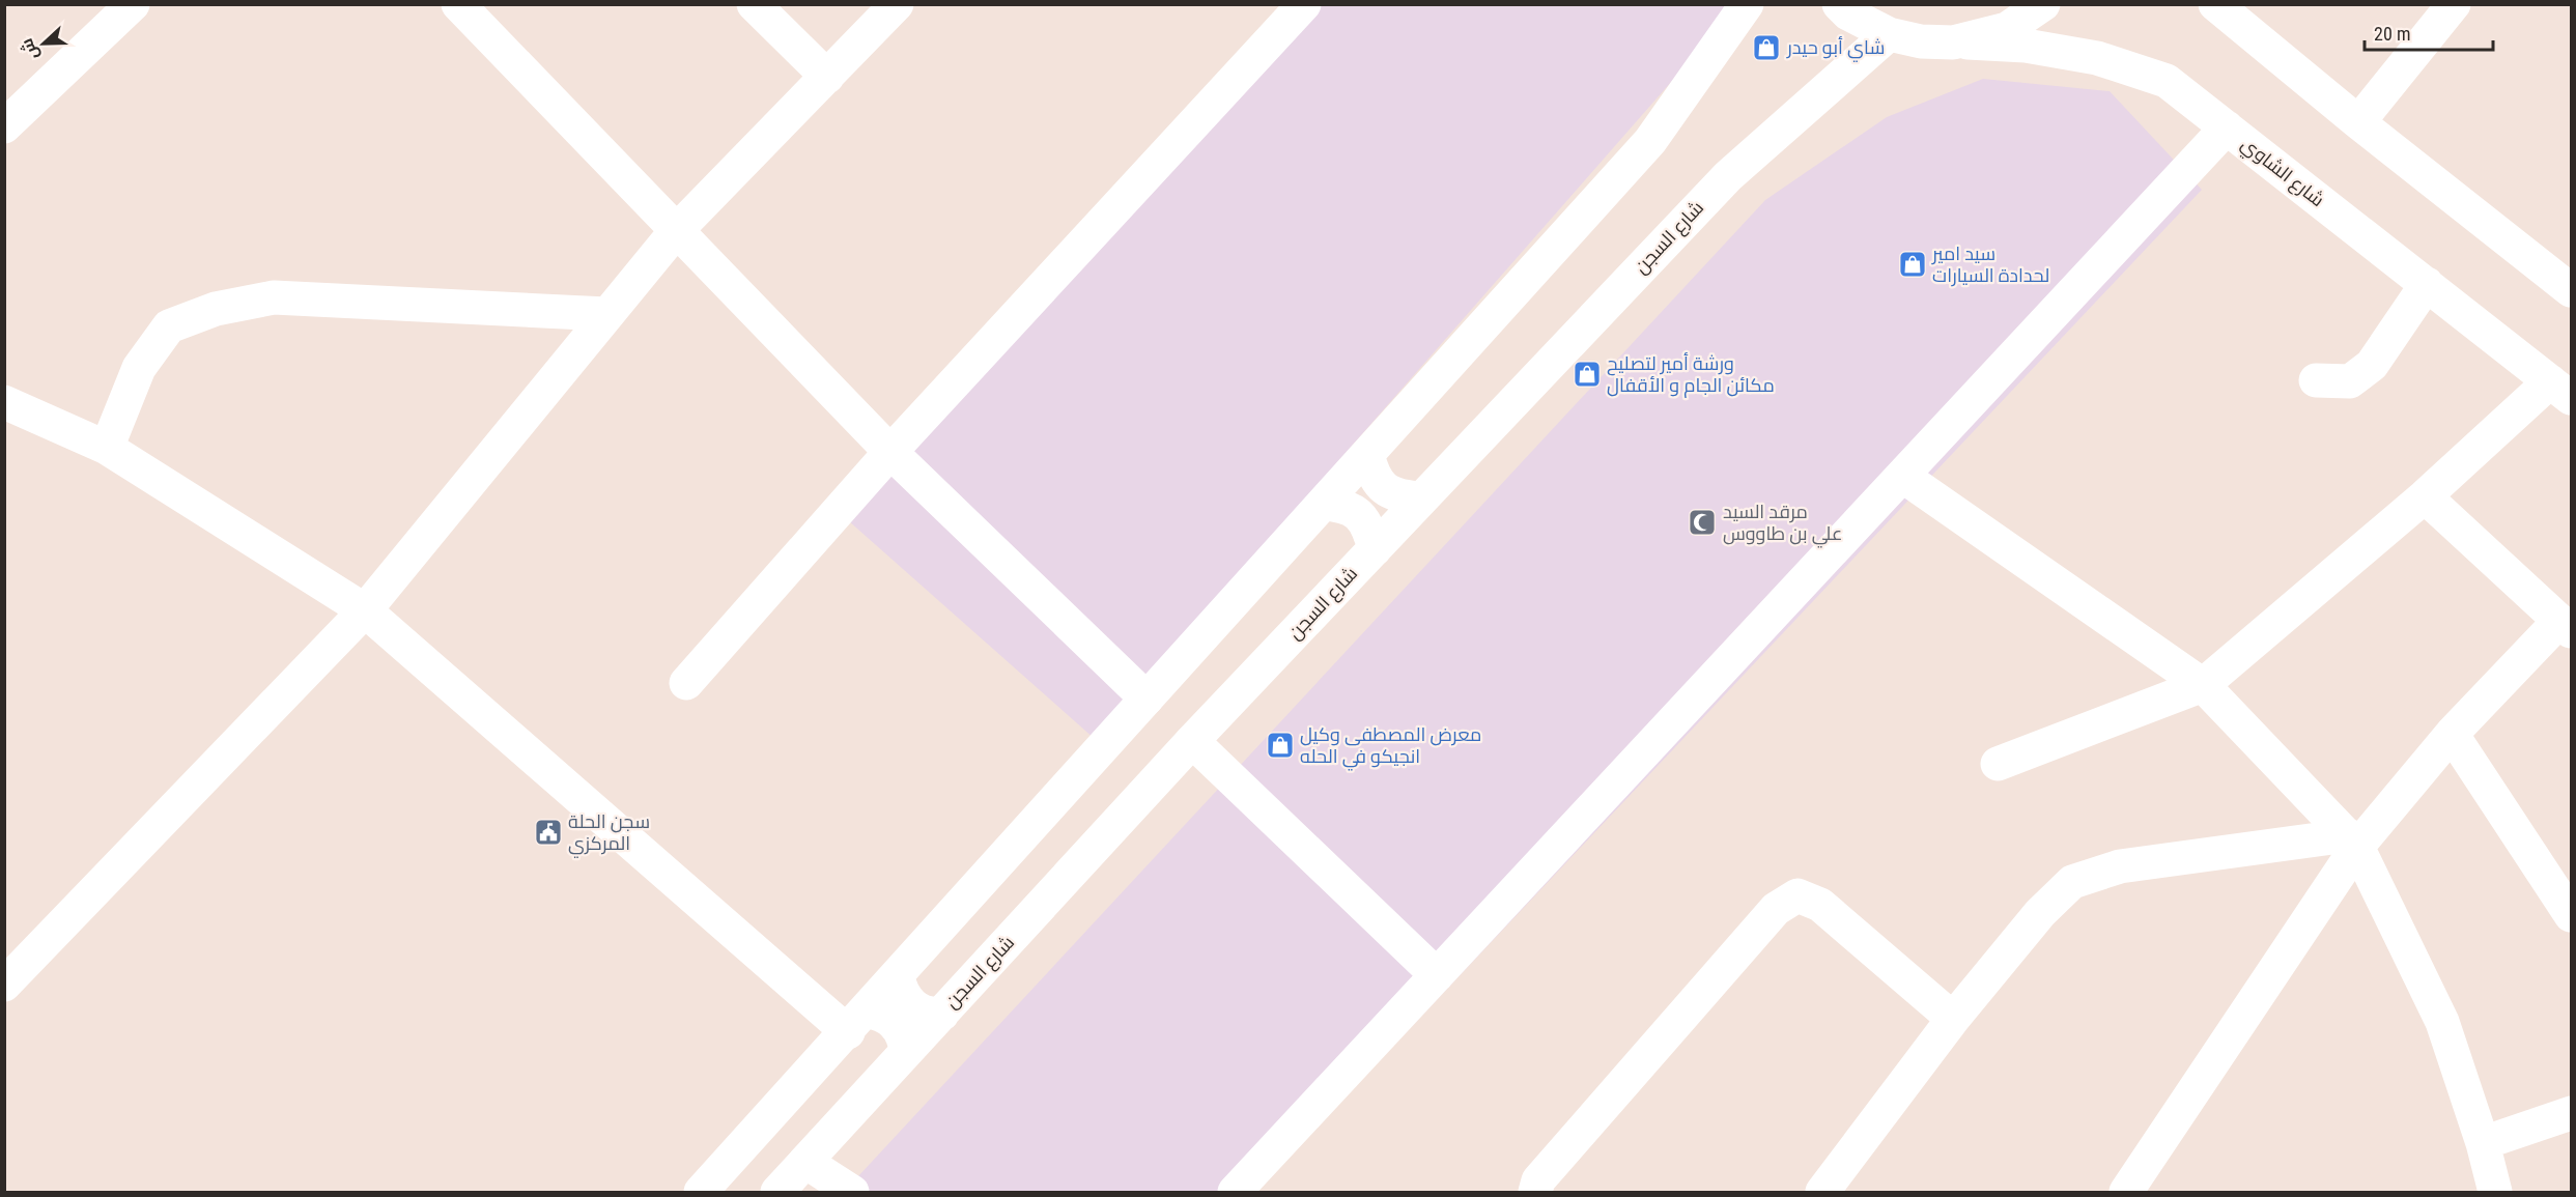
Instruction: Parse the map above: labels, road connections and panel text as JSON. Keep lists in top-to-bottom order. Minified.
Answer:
{"streets":{"street":["شارع الشاوي","شارع السجن"]},"crossings":[["شارع الشاوي","شارع السجن"]],"places":{"shop":["شاي أبو حيدر","سيد امير لحدادة السيارات","ورشة أمير لتصليح مكائن الجام و الأقفال","معرض المصطفى وكيل انجيكو في الحله"],"mosque":["مرقد السيد علي بن طاووس"],"public building":["سجن الحلة المركزي"]},"scale_bar":"20 m","north":"left"}
